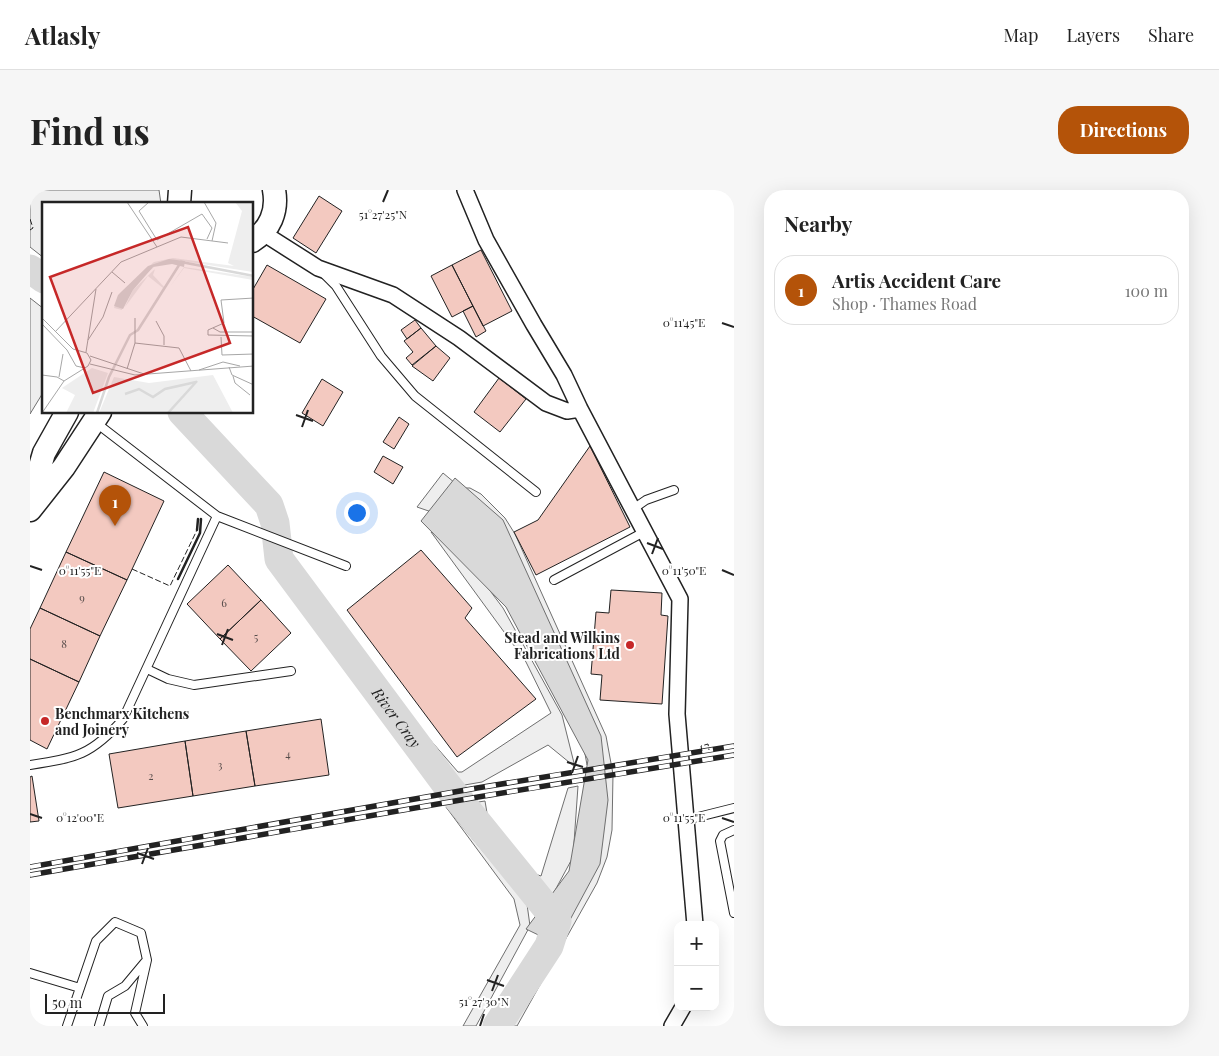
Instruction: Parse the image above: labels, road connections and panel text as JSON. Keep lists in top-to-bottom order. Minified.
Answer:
{"water":["River Cray"],"places":["Stead and Wilkins Fabrications Ltd","Benchmarx Kitchens and Joinery"],"house_numbers":["9","6","5","8","4","3","2"],"scale_bar":"50 m","page":{"header":"Atlasly","nav":["Map","Layers","Share"],"buttons":"Directions","title":"Find us","heading":"Nearby","list":[{"mark":"1","name":"Artis Accident Care","note":"Shop · Thames Road","value":"100 m"}],"pins":"1","map_buttons":["+","−"],"scale":"50 m"},"coordinates":["51°27'25\"N","0°11'45\"E","0°11'50\"E","0°11'55\"E","0°12'00\"E","51°27'30\"N"]}
